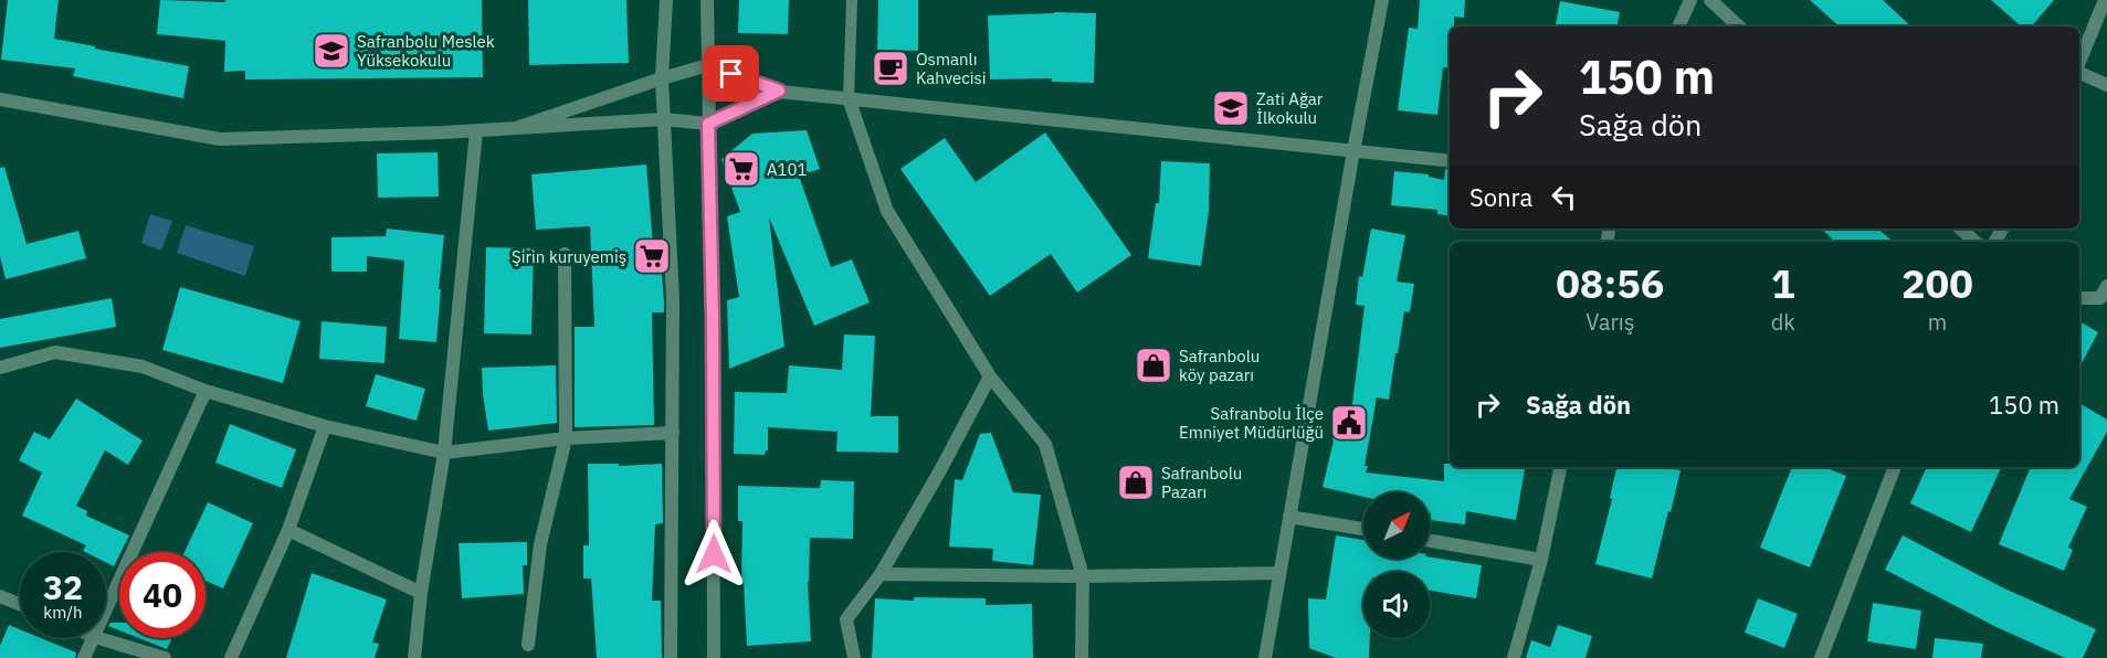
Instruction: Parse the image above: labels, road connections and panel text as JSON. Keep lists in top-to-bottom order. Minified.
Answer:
{"places":{"school or university":["Safranbolu Meslek Yüksekokulu","Zati Ağar İlkokulu"],"cafe":["Osmanlı Kahvecisi"],"supermarket":["A101","Şirin kuruyemiş"],"shop":["Safranbolu köy pazarı","Safranbolu Pazarı"],"public building":["Safranbolu İlçe Emniyet Müdürlüğü"]},"north":"top right","page":{"turn":["150 m","Sağa dön"],"then":"Sonra","eta":["08:56","Varış","1","dk","200","m"],"list":[{"name":"Sağa dön","value":"150 m"}],"speed":"32 km/h","limit":"40"}}
